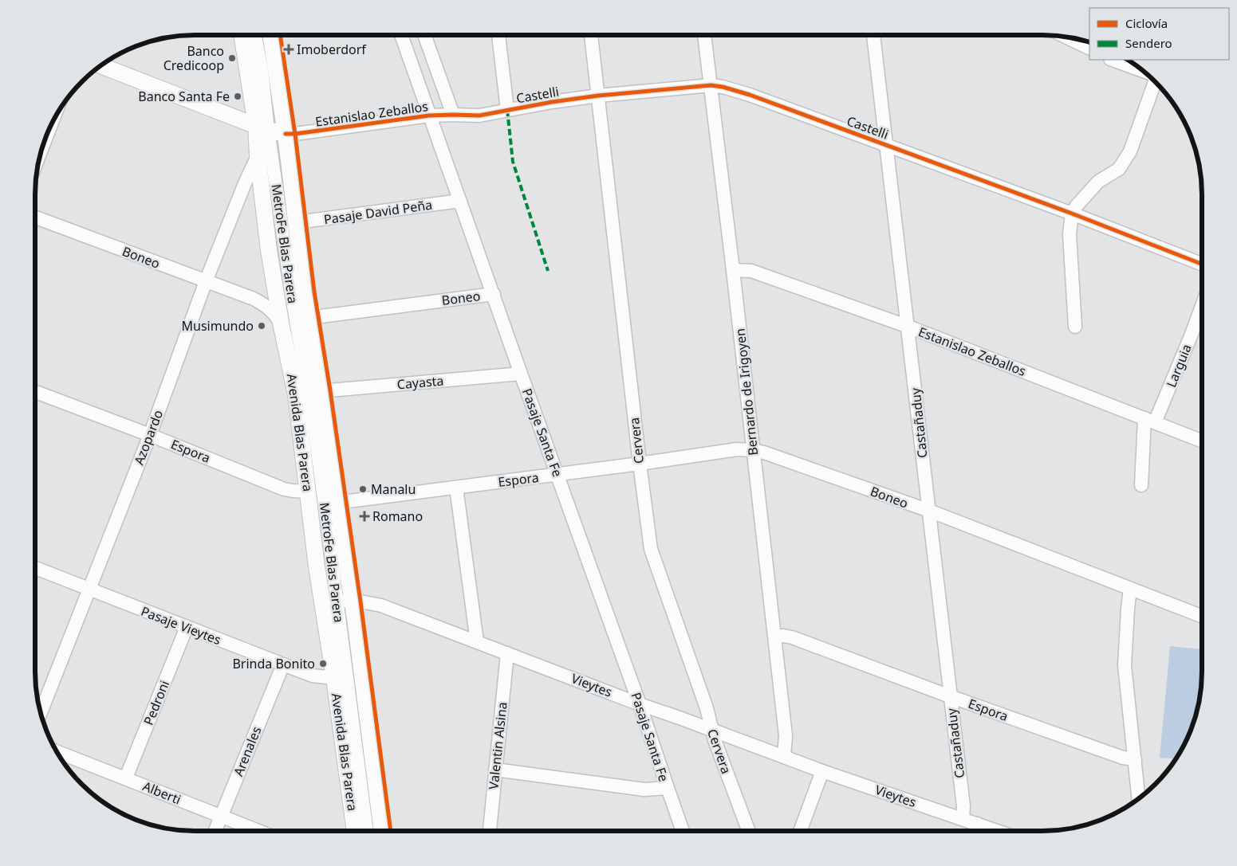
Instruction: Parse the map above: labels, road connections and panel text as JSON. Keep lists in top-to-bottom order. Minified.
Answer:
{"streets":{"main road":["Estanislao Zeballos","Avenida Blas Parera"],"street":["Castelli","Pasaje David Peña","MetroFe Blas Parera","Boneo","Larguia","Cayasta","Bernardo de Irigoyen","Castañaduy","Pasaje Santa Fe","Azopardo","Cervera","Espora","Pasaje Vieytes","Vieytes","Pedroni","Valentin Alsina","Arenales","Alberti"]},"crossings":[["Castelli","Estanislao Zeballos"],["Castelli","Bernardo de Irigoyen"],["Castelli","Castañaduy"],["Castelli","Cervera"],["Estanislao Zeballos","MetroFe Blas Parera"],["Estanislao Zeballos","Larguia"],["Estanislao Zeballos","Bernardo de Irigoyen"],["Estanislao Zeballos","Castañaduy"],["Estanislao Zeballos","Avenida Blas Parera"],["Estanislao Zeballos","Pasaje Santa Fe"],["Pasaje David Peña","Avenida Blas Parera"],["Pasaje David Peña","Pasaje Santa Fe"],["MetroFe Blas Parera","Boneo"],["MetroFe Blas Parera","Avenida Blas Parera"],["MetroFe Blas Parera","Vieytes"],["Boneo","Bernardo de Irigoyen"],["Boneo","Castañaduy"],["Boneo","Avenida Blas Parera"],["Boneo","Pasaje Santa Fe"],["Boneo","Azopardo"],["Boneo","Cervera"],["Boneo","Espora"],["Cayasta","Avenida Blas Parera"],["Cayasta","Pasaje Santa Fe"],["Bernardo de Irigoyen","Espora"],["Bernardo de Irigoyen","Vieytes"],["Castañaduy","Espora"],["Castañaduy","Vieytes"],["Avenida Blas Parera","Azopardo"],["Avenida Blas Parera","Espora"],["Avenida Blas Parera","Pasaje Vieytes"],["Avenida Blas Parera","Vieytes"],["Pasaje Santa Fe","Espora"],["Pasaje Santa Fe","Vieytes"],["Azopardo","Espora"],["Azopardo","Pasaje Vieytes"],["Cervera","Vieytes"],["Pasaje Vieytes","Pedroni"],["Pasaje Vieytes","Arenales"],["Vieytes","Valentin Alsina"],["Pedroni","Alberti"],["Arenales","Alberti"]],"places":{"health":["Imoberdorf","Romano"],"other":["Banco Credicoop","Banco Santa Fe","Musimundo","Manalu","Brinda Bonito"]},"legend":["Ciclovía","Sendero"]}
